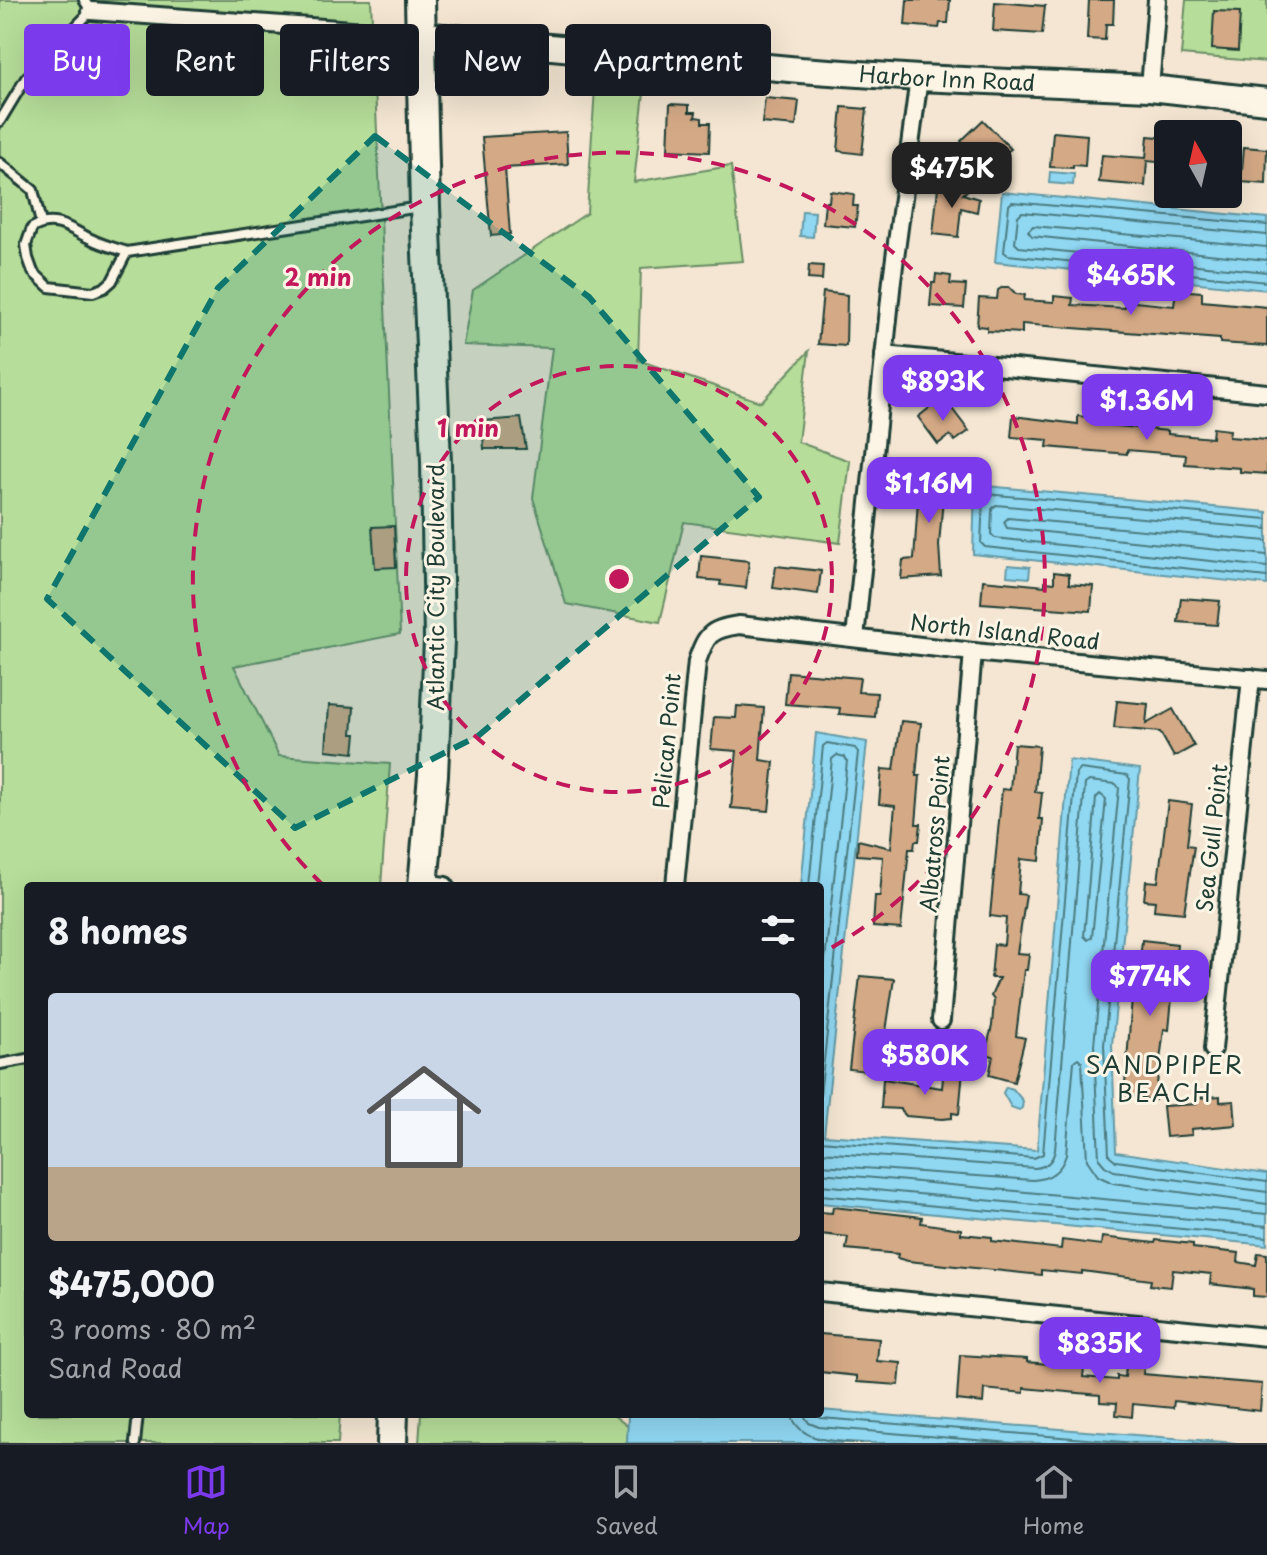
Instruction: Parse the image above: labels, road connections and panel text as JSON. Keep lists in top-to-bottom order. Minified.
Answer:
{"streets":{"highway":["Atlantic City Boulevard"],"main road":["Harbor Inn Road"],"street":["North Island Road","Pelican Point","Albatross Point","Sea Gull Point"]},"crossings":[["Harbor Inn Road","Atlantic City Boulevard"],["North Island Road","Pelican Point"],["North Island Road","Albatross Point"],["North Island Road","Sea Gull Point"]],"districts":["SANDPIPER BEACH"],"north":"top","page":{"chip":["Buy","Rent","Filters","New","Apartment"],"price":["$475K","$465K","$893K","$1.36M","$1.16M","$774K","$580K","$835K"],"heading":"8 homes","list":[{"name":"$475,000","note":"3 rooms · 80 m² · Sand Road"}],"tabs":["Map","Saved","Home"]},"rings":["2 min","1 min"]}
